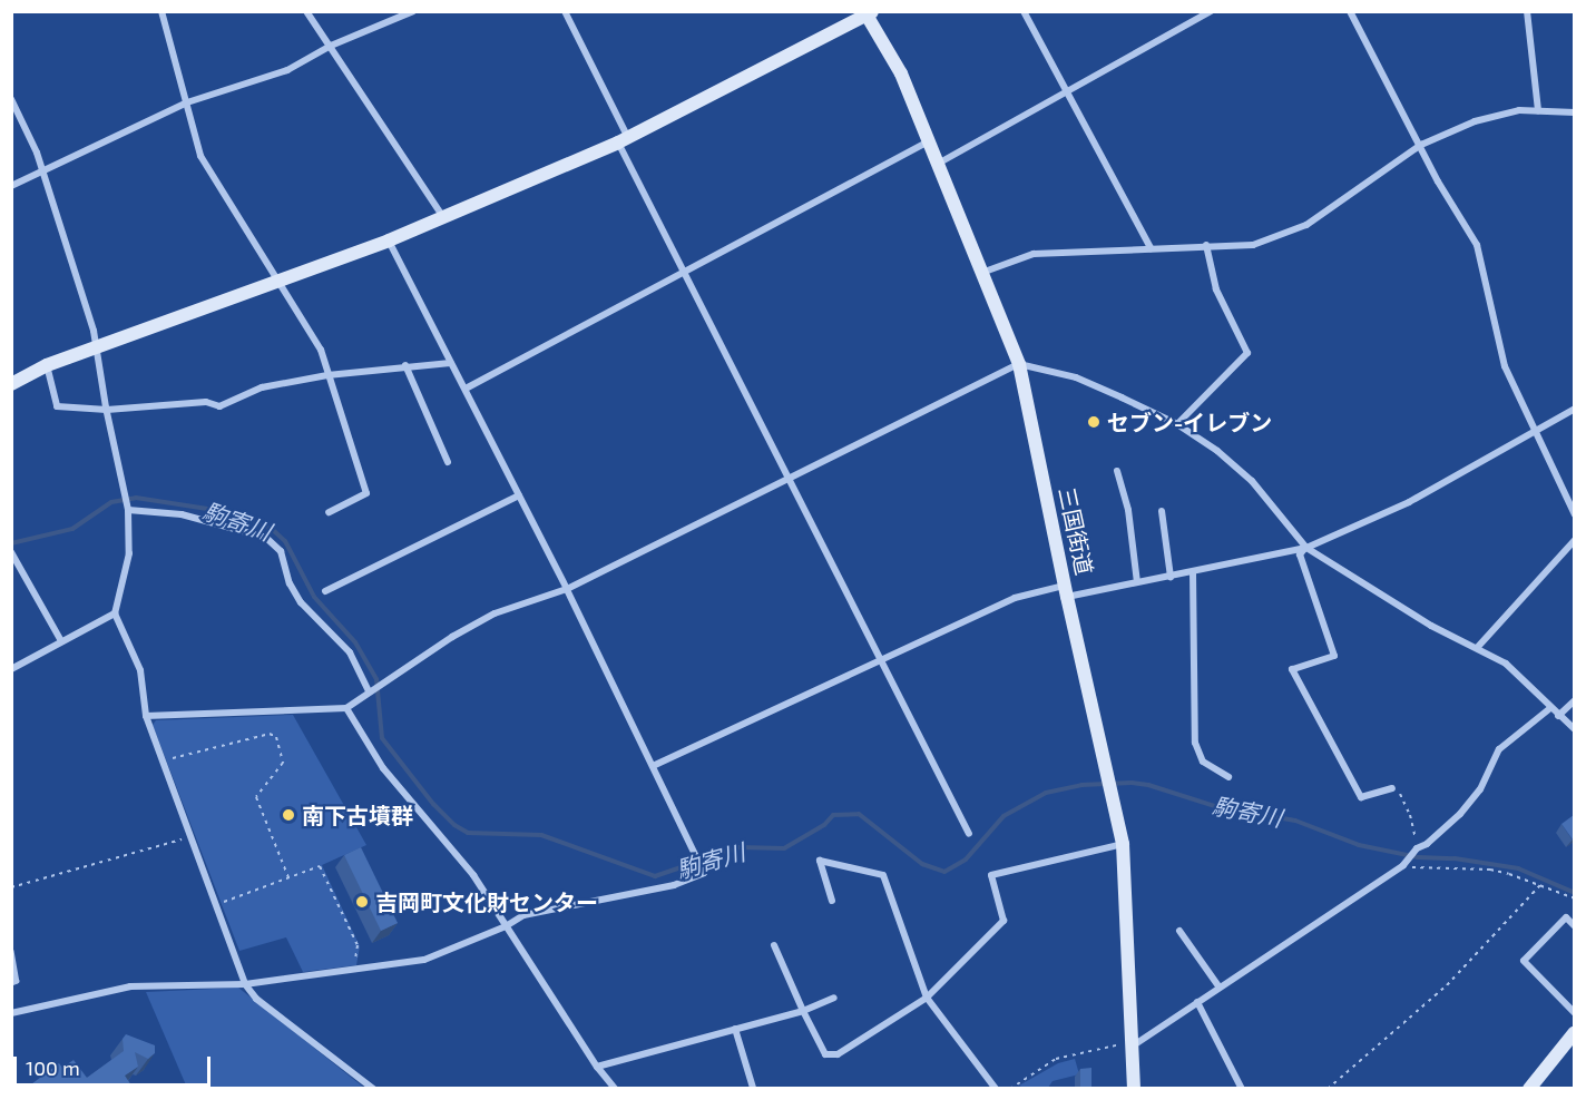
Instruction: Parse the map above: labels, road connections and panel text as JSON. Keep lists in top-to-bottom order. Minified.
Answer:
{"streets":{"street":["三国街道"]},"water":["駒寄川"],"places":["セブン-イレブン","南下古墳群","吉岡町文化財センター"],"scale_bar":"100 m"}
